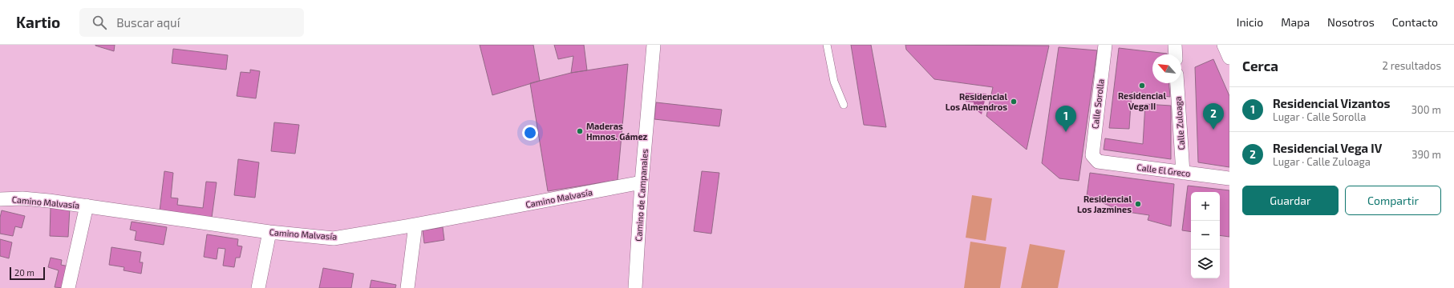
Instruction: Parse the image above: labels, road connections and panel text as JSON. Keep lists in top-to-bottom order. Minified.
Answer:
{"streets":{"street":["Calle Sorolla","Calle Zuloaga","Calle El Greco","Camino de Campanales","Camino Malvasía"]},"crossings":[["Calle Sorolla","Calle El Greco"],["Calle Zuloaga","Calle El Greco"],["Camino de Campanales","Camino Malvasía"]],"places":["Residencial Vega II","Residencial Los Almendros","Maderas Hmnos. Gámez","Residencial Los Jazmines"],"scale_bar":"20 m","north":"top left","page":{"header":"Kartio","search":"Buscar aquí","nav":["Inicio","Mapa","Nosotros","Contacto"],"heading":["Cerca","2 resultados"],"list":[{"mark":"1","name":"Residencial Vizantos","note":"Lugar · Calle Sorolla","value":"300 m"},{"mark":"2","name":"Residencial Vega IV","note":"Lugar · Calle Zuloaga","value":"390 m"}],"pins":["2","1"],"buttons":["Guardar","Compartir"],"map_buttons":["+","−"],"scale":"20 m"}}
